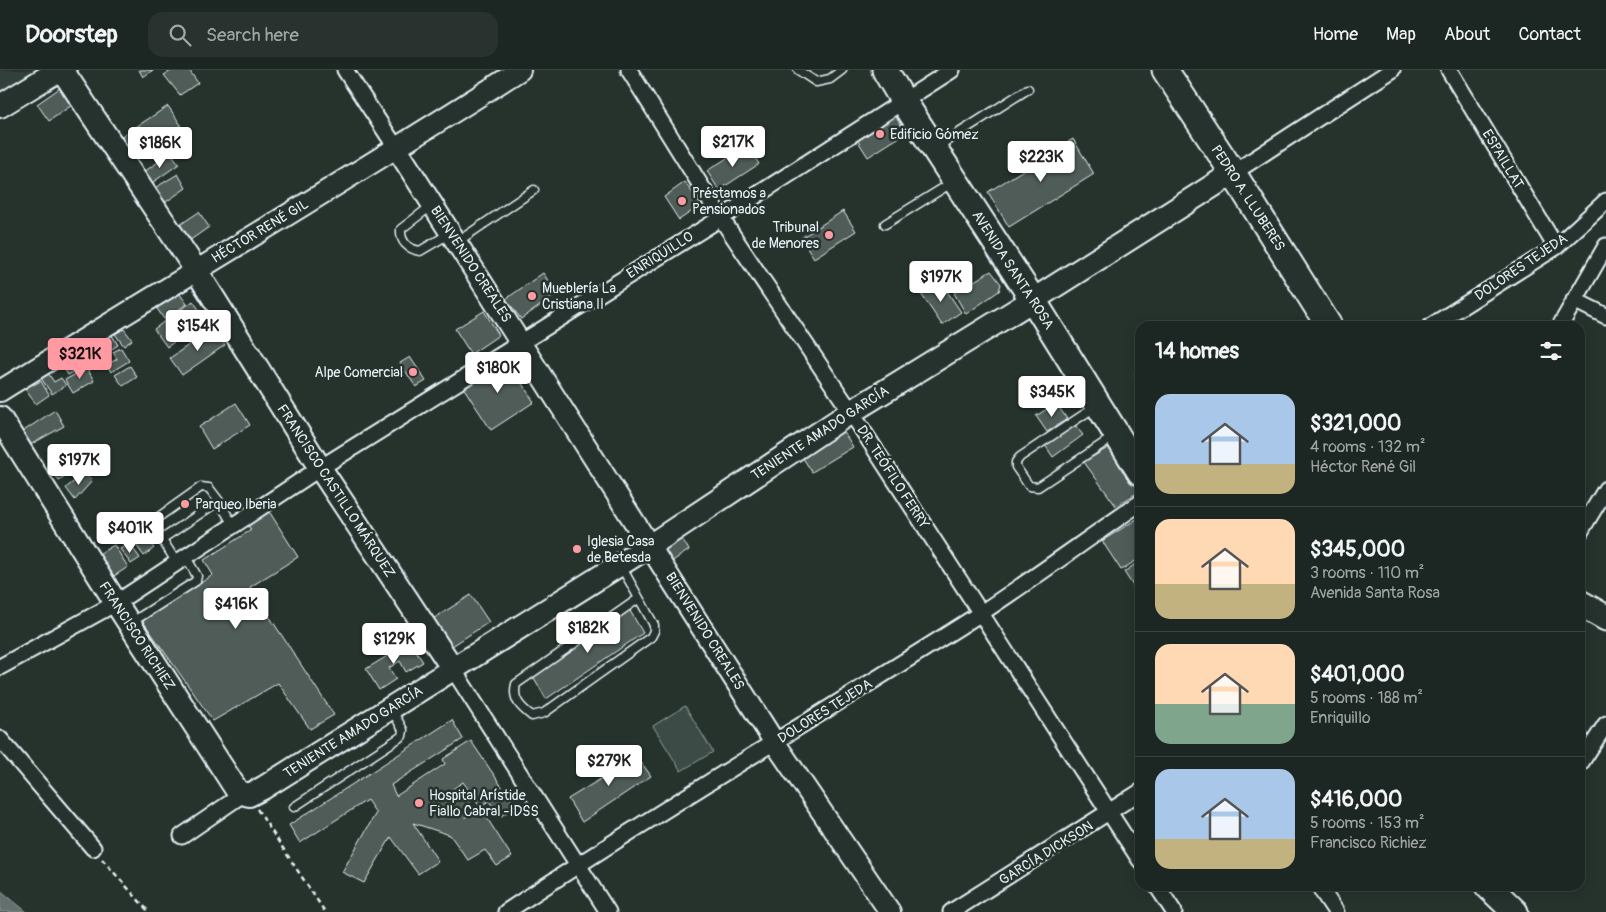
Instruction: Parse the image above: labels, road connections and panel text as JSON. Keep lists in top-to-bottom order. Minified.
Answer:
{"streets":{"main road":["PEDRO A. LLUBERES","AVENIDA SANTA ROSA","TENIENTE AMADO GARCÍA","FRANCISCO CASTILLO MÁRQUEZ","FRANCISCO RICHIEZ"],"street":["ESPAILLAT","HÉCTOR RENÉ GIL","ENRIQUILLO","BIENVENIDO CREALES","DOLORES TEJEDA","DR. TEÓFILO FERRY","GARCÍA DICKSON"]},"crossings":[["ESPAILLAT","DOLORES TEJEDA"],["PEDRO A. LLUBERES","TENIENTE AMADO GARCÍA"],["HÉCTOR RENÉ GIL","BIENVENIDO CREALES"],["HÉCTOR RENÉ GIL","FRANCISCO CASTILLO MÁRQUEZ"],["ENRIQUILLO","BIENVENIDO CREALES"],["ENRIQUILLO","AVENIDA SANTA ROSA"],["ENRIQUILLO","DR. TEÓFILO FERRY"],["ENRIQUILLO","FRANCISCO CASTILLO MÁRQUEZ"],["ENRIQUILLO","FRANCISCO RICHIEZ"],["BIENVENIDO CREALES","DOLORES TEJEDA"],["BIENVENIDO CREALES","TENIENTE AMADO GARCÍA"],["DOLORES TEJEDA","DR. TEÓFILO FERRY"],["DOLORES TEJEDA","FRANCISCO CASTILLO MÁRQUEZ"],["AVENIDA SANTA ROSA","TENIENTE AMADO GARCÍA"],["TENIENTE AMADO GARCÍA","DR. TEÓFILO FERRY"],["TENIENTE AMADO GARCÍA","FRANCISCO CASTILLO MÁRQUEZ"],["TENIENTE AMADO GARCÍA","FRANCISCO RICHIEZ"],["DR. TEÓFILO FERRY","GARCÍA DICKSON"]],"places":["Edificio Gómez","Préstamos a Pensionados","Tribunal de Menores","Mueblería La Cristiana II","Alpe Comercial","Parqueo Iberia","Iglesia Casa de Betesda","Hospital Arístide Fiallo Cabral -IDSS"],"page":{"header":"Doorstep","search":"Search here","nav":["Home","Map","About","Contact"],"price":["$217K","$186K","$223K","$197K","$154K","$321K","$180K","$345K","$197K","$401K","$416K","$182K","$129K","$279K"],"heading":"14 homes","list":[{"name":"$321,000","note":"4 rooms · 132 m² · Héctor René Gil"},{"name":"$345,000","note":"3 rooms · 110 m² · Avenida Santa Rosa"},{"name":"$401,000","note":"5 rooms · 188 m² · Enriquillo"},{"name":"$416,000","note":"5 rooms · 153 m² · Francisco Richiez"}]}}
